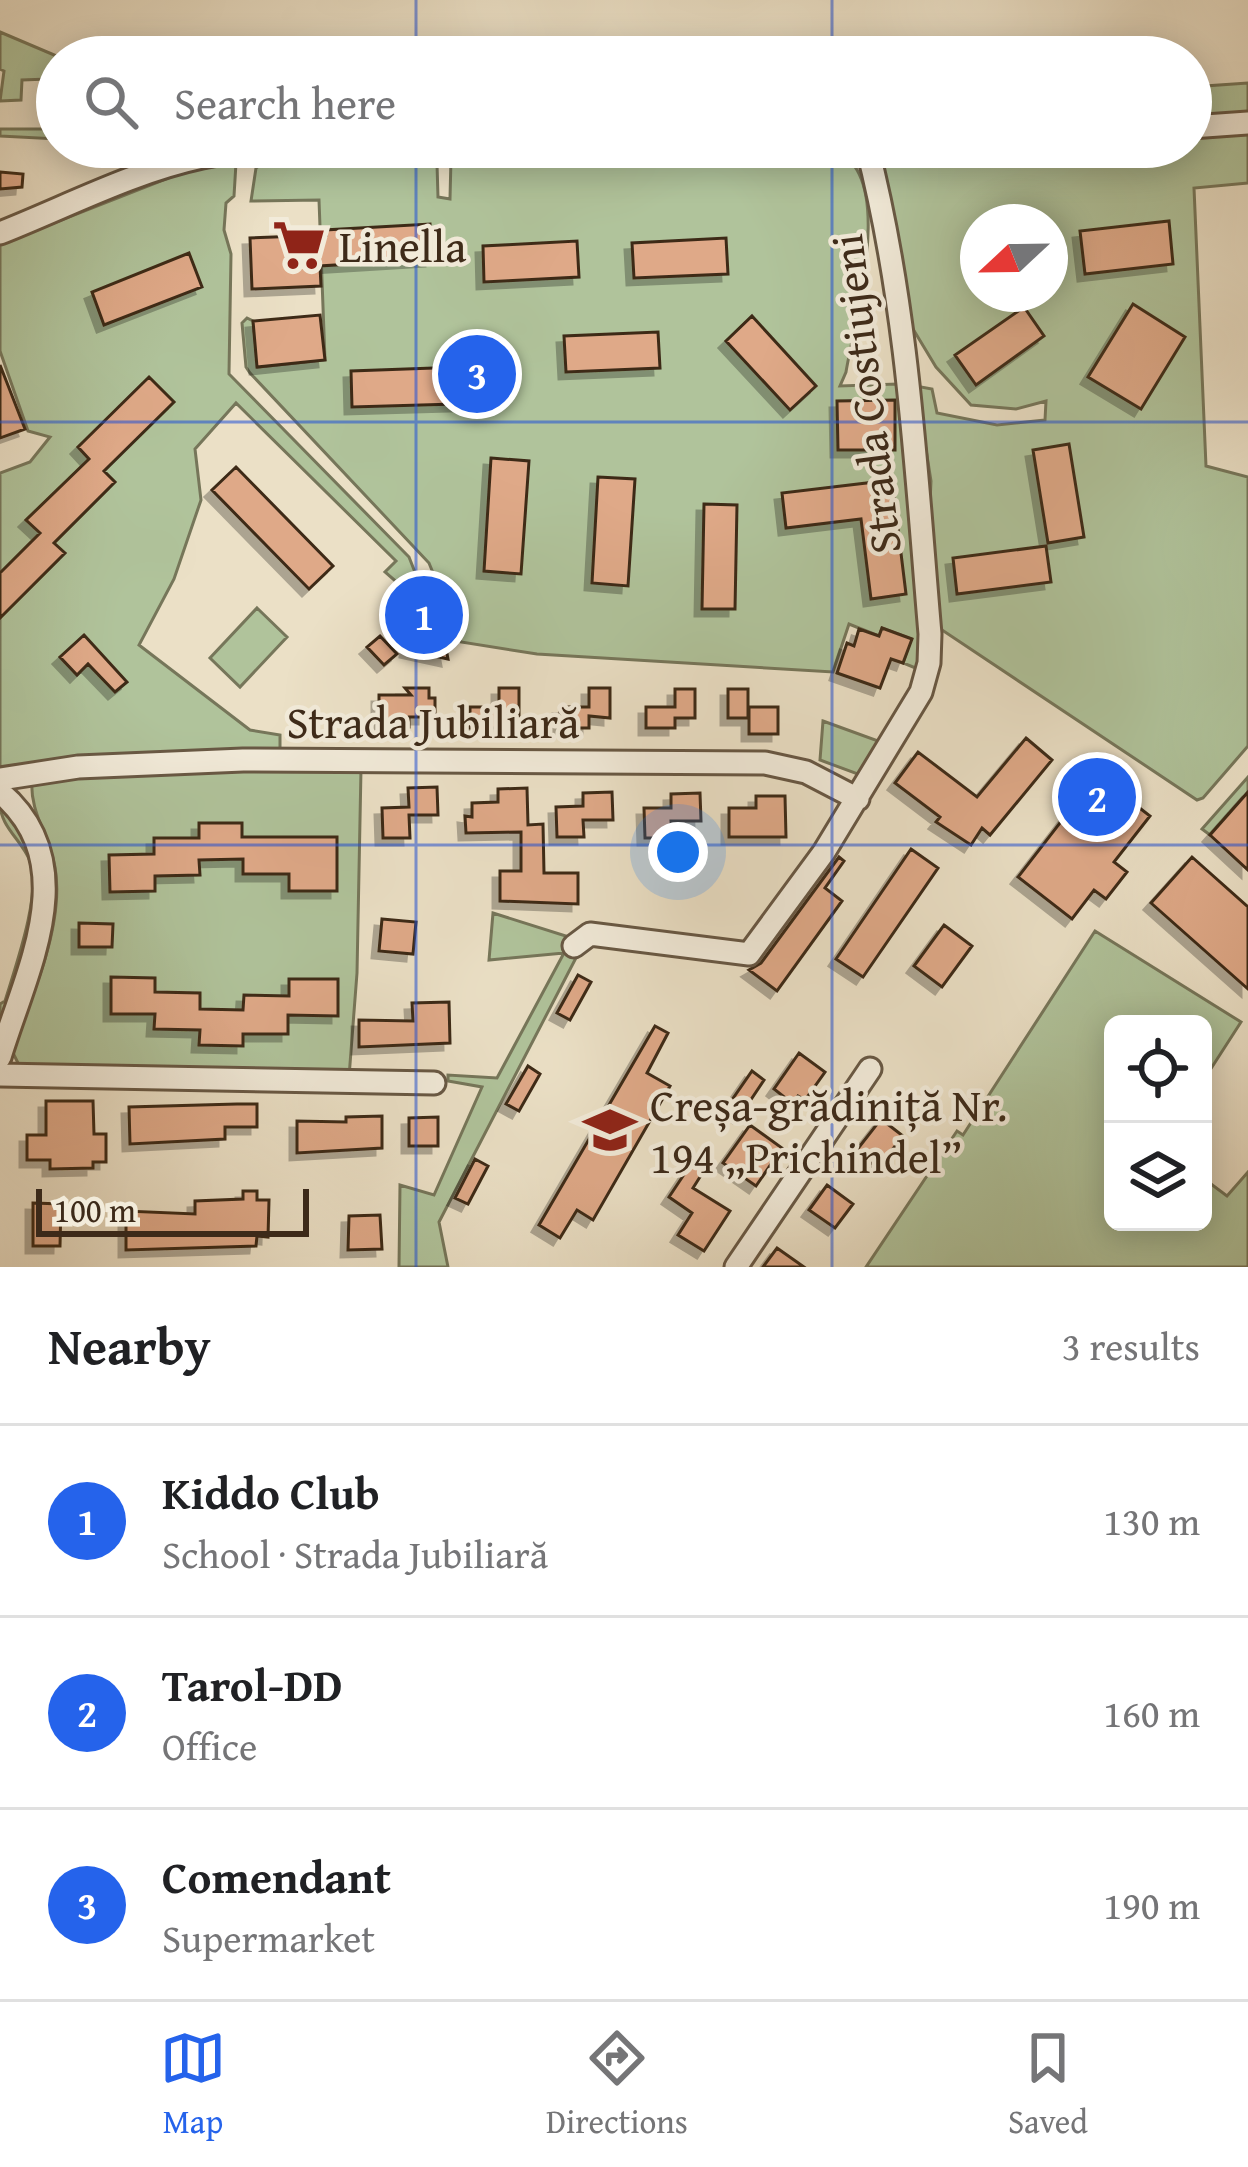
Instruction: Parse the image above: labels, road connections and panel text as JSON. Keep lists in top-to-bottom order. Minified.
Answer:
{"streets":{"street":["Strada Costiujeni","Strada Jubiliară"]},"crossings":[["Strada Costiujeni","Strada Jubiliară"]],"places":{"supermarket":["Linella"],"school or university":["Creșa-grădiniță Nr. 194 „Prichindel”"]},"scale_bar":"100 m","north":"left","page":{"search":"Search here","pins":["3","1","2"],"scale":"100 m","heading":["Nearby","3 results"],"list":[{"mark":"1","name":"Kiddo Club","note":"School · Strada Jubiliară","value":"130 m"},{"mark":"2","name":"Tarol-DD","note":"Office","value":"160 m"},{"mark":"3","name":"Comendant","note":"Supermarket","value":"190 m"}],"nav":["Map","Directions","Saved"]}}
